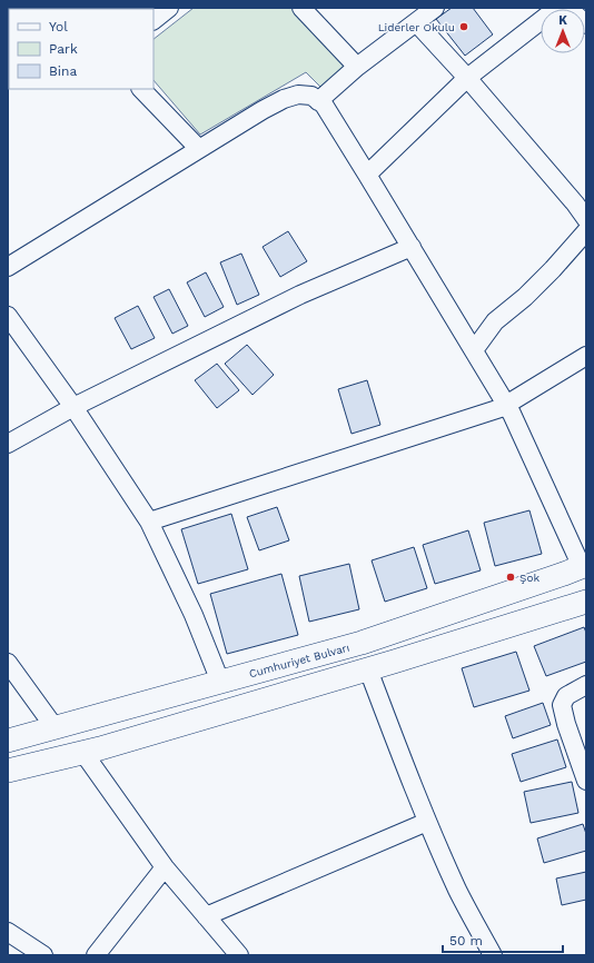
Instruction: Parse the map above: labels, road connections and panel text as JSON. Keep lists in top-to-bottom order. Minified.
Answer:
{"streets":{"main road":["Cumhuriyet Bulvarı"]},"places":["Liderler Okulu","Şok"],"legend":["Yol","Park","Bina"],"scale_bar":"50 m","north":"top"}
